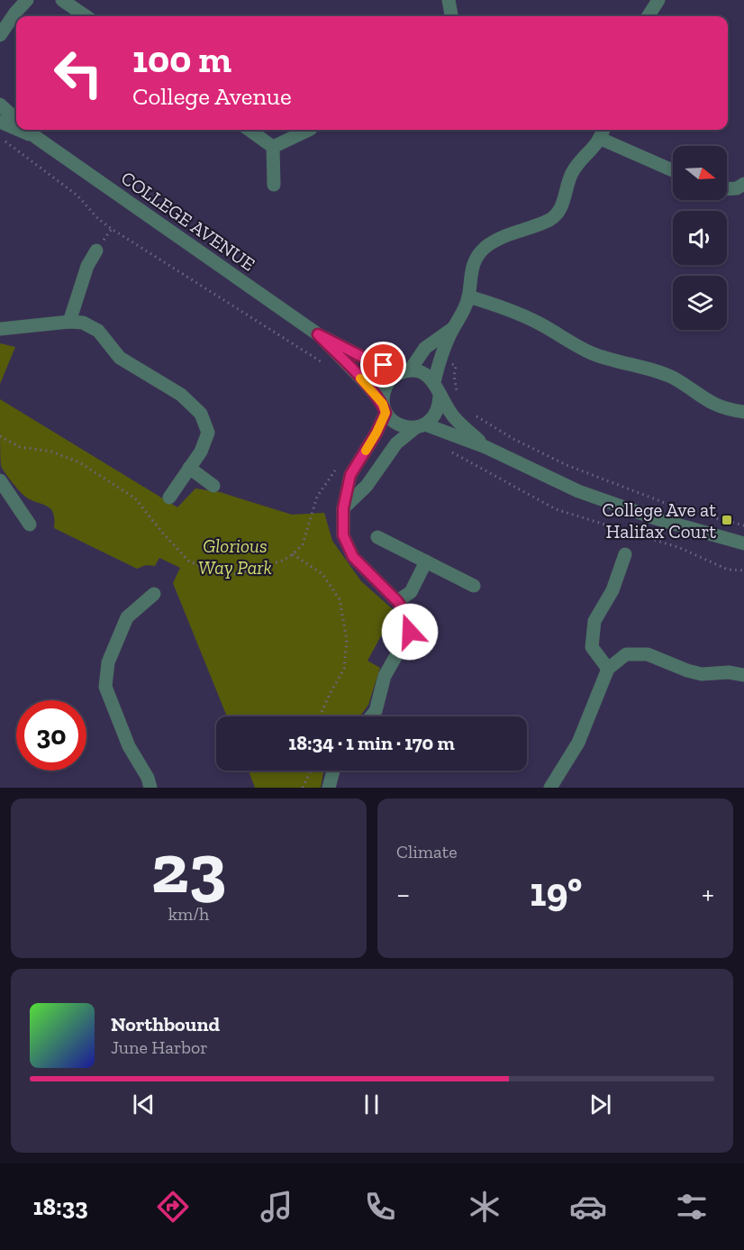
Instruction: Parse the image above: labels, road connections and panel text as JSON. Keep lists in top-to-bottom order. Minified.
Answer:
{"streets":{"street":["COLLEGE AVENUE"]},"parks":["Glorious Way Park"],"places":{"transit":["College Ave at Halifax Court"]},"north":"right","page":{"turn":["100 m","College Avenue"],"limit":"30","trip":"18:34 · 1 min · 170 m","tile":[["23","km/h"],"Climate"],"heat":["−","19°","+"],"song":["Northbound","June Harbor"],"tabs":"18:33"}}
